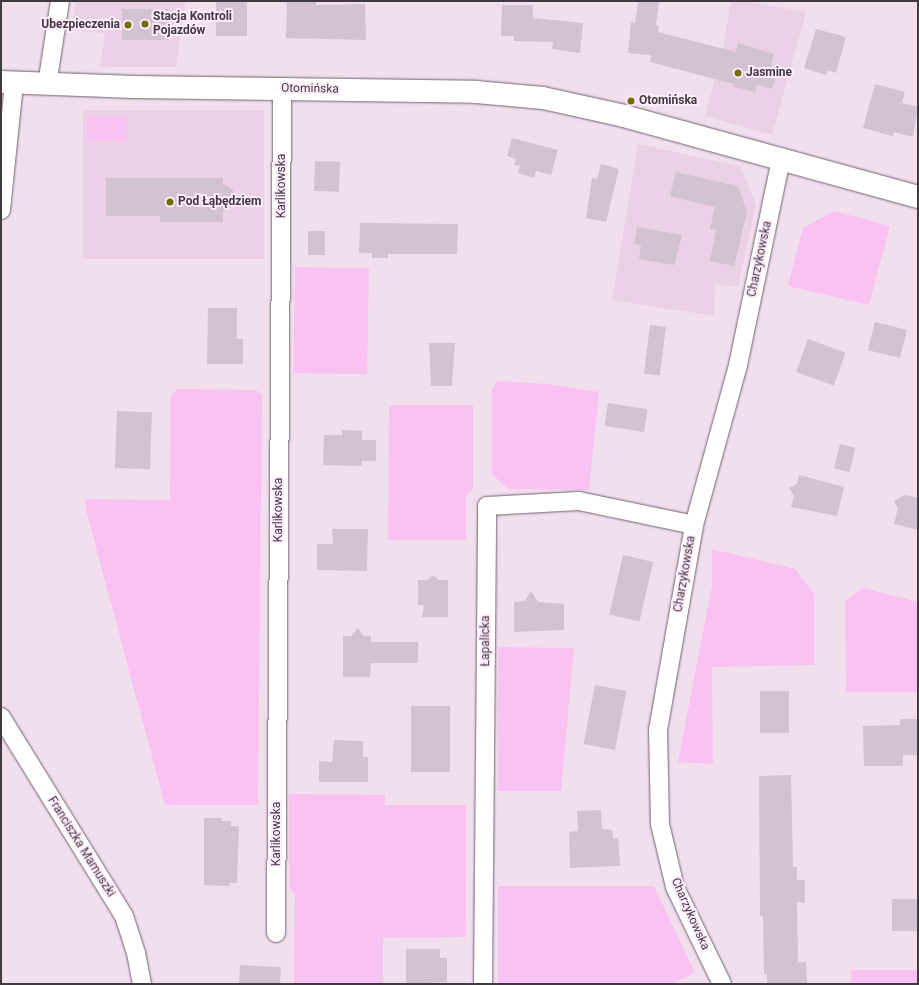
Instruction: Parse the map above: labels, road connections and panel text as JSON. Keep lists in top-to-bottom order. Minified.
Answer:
{"streets":{"street":["Otomińska","Karlikowska","Charzykowska","Łapalicka","Franciszka Mamuszki"]},"crossings":[["Otomińska","Karlikowska"],["Otomińska","Charzykowska"],["Charzykowska","Łapalicka"]],"places":["Stacja Kontroli Pojazdów","Ubezpieczenia","Jasmine","Otomińska","Pod Łąbędziem"]}
